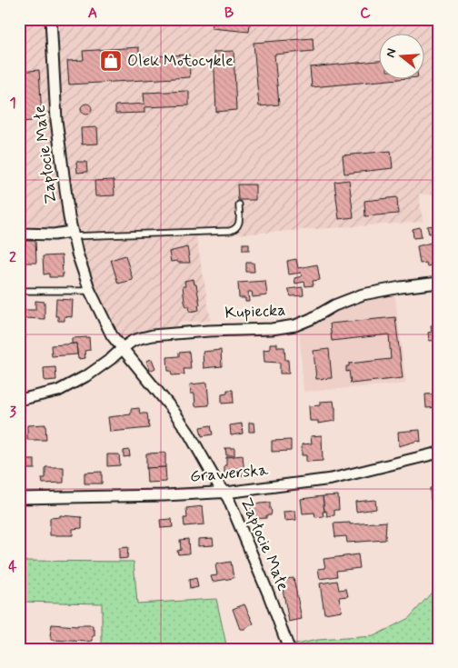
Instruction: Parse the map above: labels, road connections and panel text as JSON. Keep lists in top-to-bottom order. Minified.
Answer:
{"streets":{"street":["Zapłocie Małe","Kupiecka","Grawerska"]},"crossings":[["Zapłocie Małe","Kupiecka"],["Zapłocie Małe","Grawerska"]],"places":{"shop":["Olek Motocykle"]},"north":"left","grid":{"columns":["A","B","C"],"rows":["1","2","3","4"]}}
